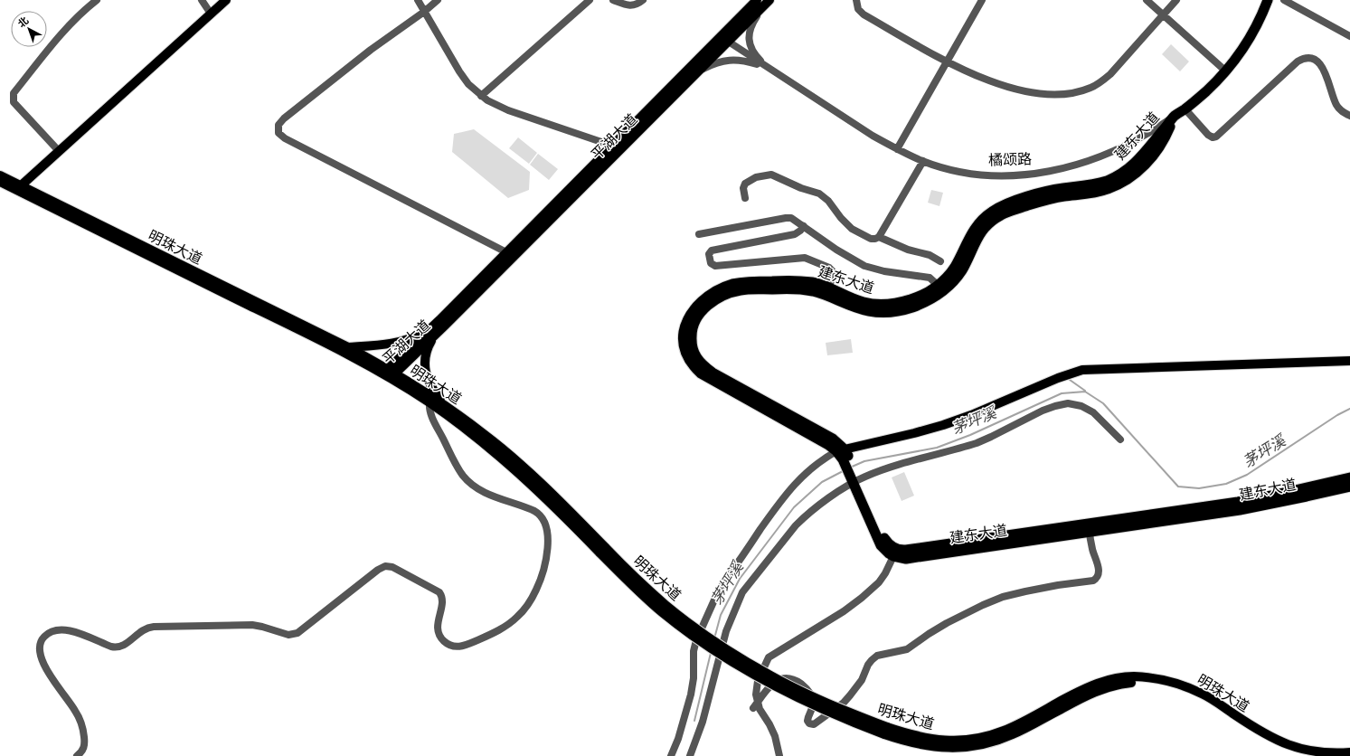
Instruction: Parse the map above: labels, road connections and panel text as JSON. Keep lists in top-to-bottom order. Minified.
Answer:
{"streets":{"highway":["建东大道","橘颂路"],"main road":["平湖大道","明珠大道"]},"crossings":[["建东大道","橘颂路"],["平湖大道","橘颂路"],["平湖大道","明珠大道"]],"water":["茅坪溪"],"north":"top left"}
